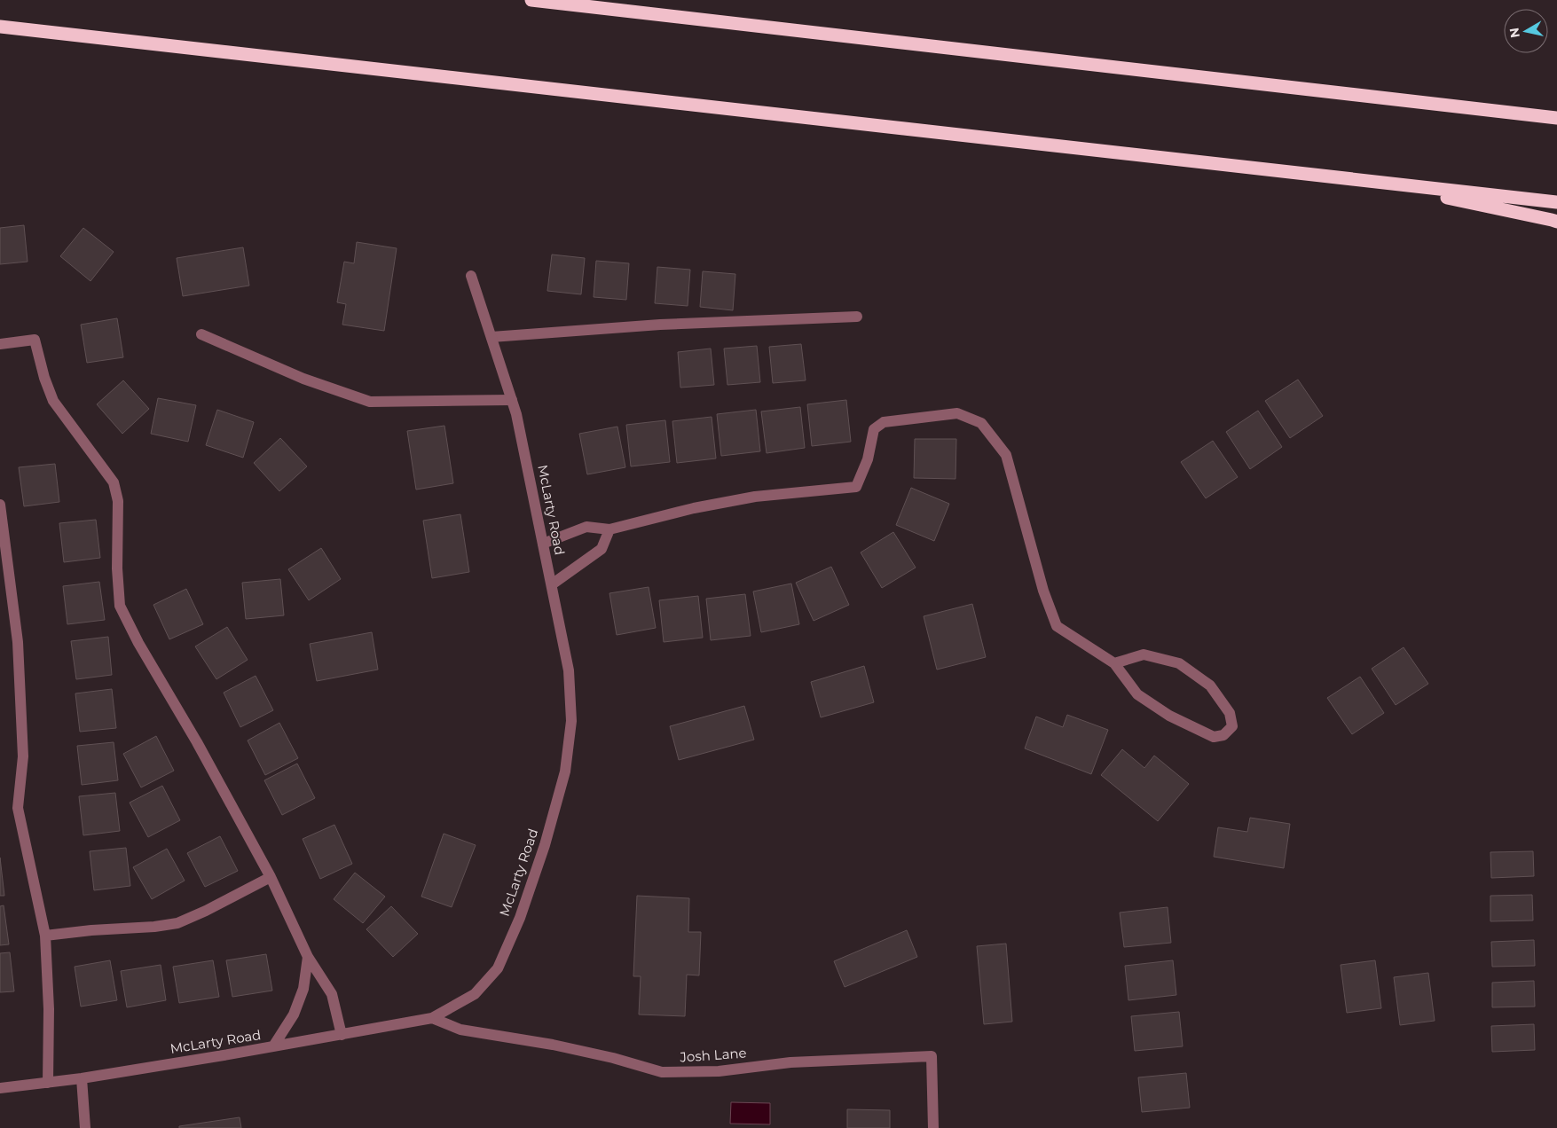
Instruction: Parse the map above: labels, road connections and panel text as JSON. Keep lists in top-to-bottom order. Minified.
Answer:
{"streets":{"street":["McLarty Road","Josh Lane"]},"crossings":[["McLarty Road","Josh Lane"]],"north":"left"}
